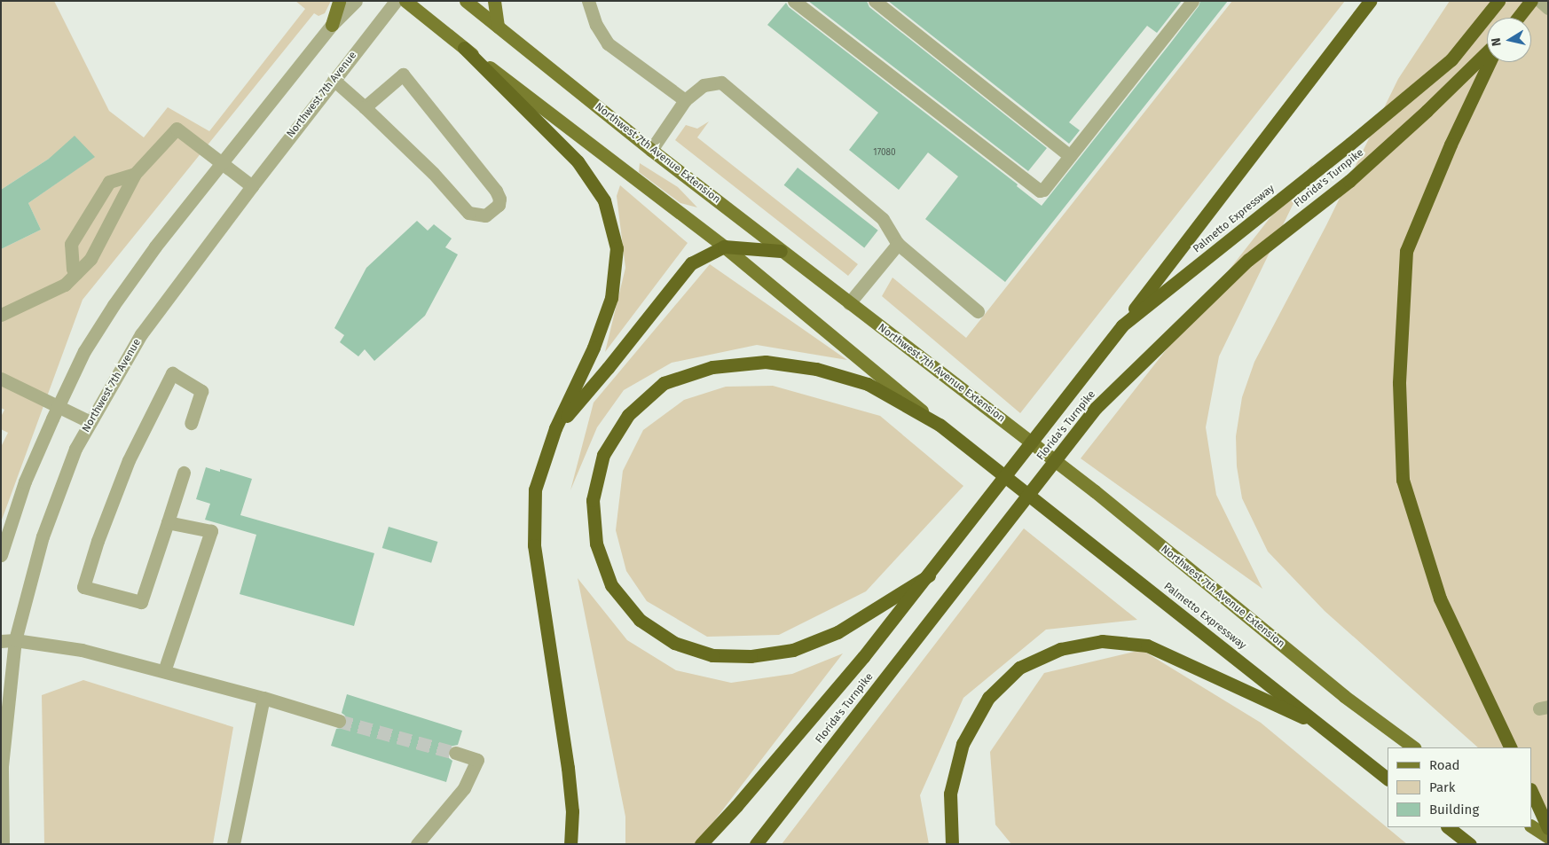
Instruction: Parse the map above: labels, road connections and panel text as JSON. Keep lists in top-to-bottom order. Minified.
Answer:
{"streets":{"highway":["Florida's Turnpike","Palmetto Expressway"],"main road":["Northwest 7th Avenue Extension"],"street":["Northwest 7th Avenue"]},"crossings":[["Florida's Turnpike","Palmetto Expressway"]],"house_numbers":["17080"],"legend":["Road","Park","Building"],"north":"left"}
